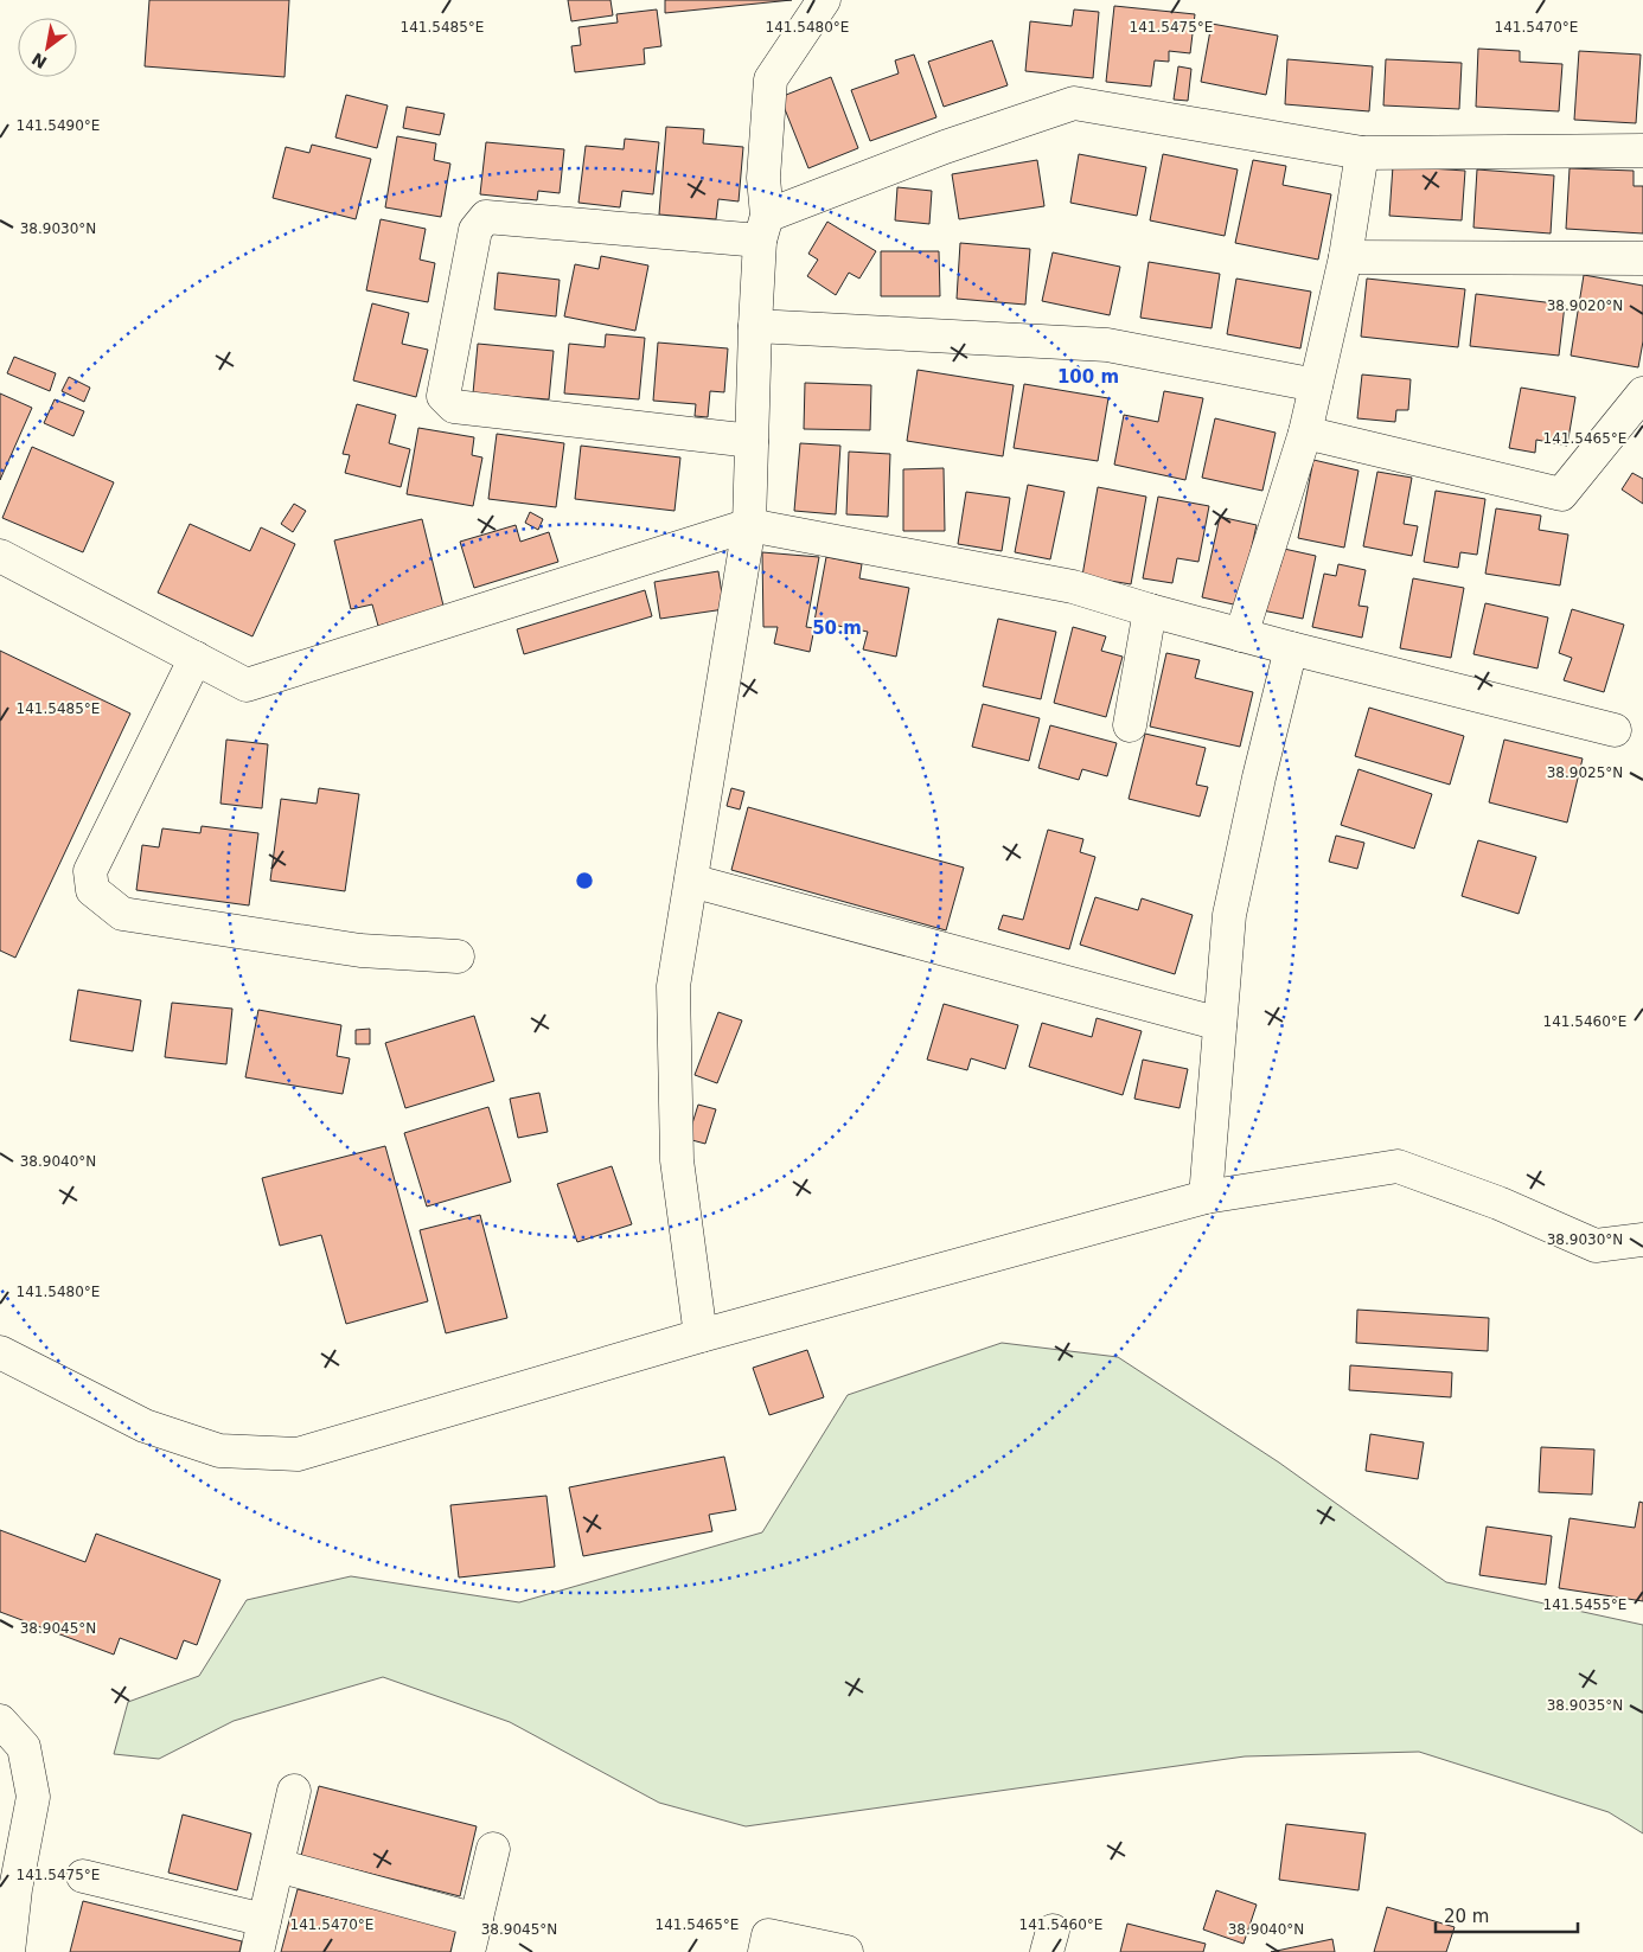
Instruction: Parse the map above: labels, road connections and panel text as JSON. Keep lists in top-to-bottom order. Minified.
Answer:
{"scale_bar":"20 m","north":"bottom left","coordinates":["141.5485°E","141.5480°E","141.5475°E","141.5470°E","141.5490°E","38.9030°N","38.9020°N","141.5465°E","38.9025°N","141.5460°E","38.9040°N","141.5455°E","38.9045°N","38.9035°N"],"rings":["100 m","50 m"]}
